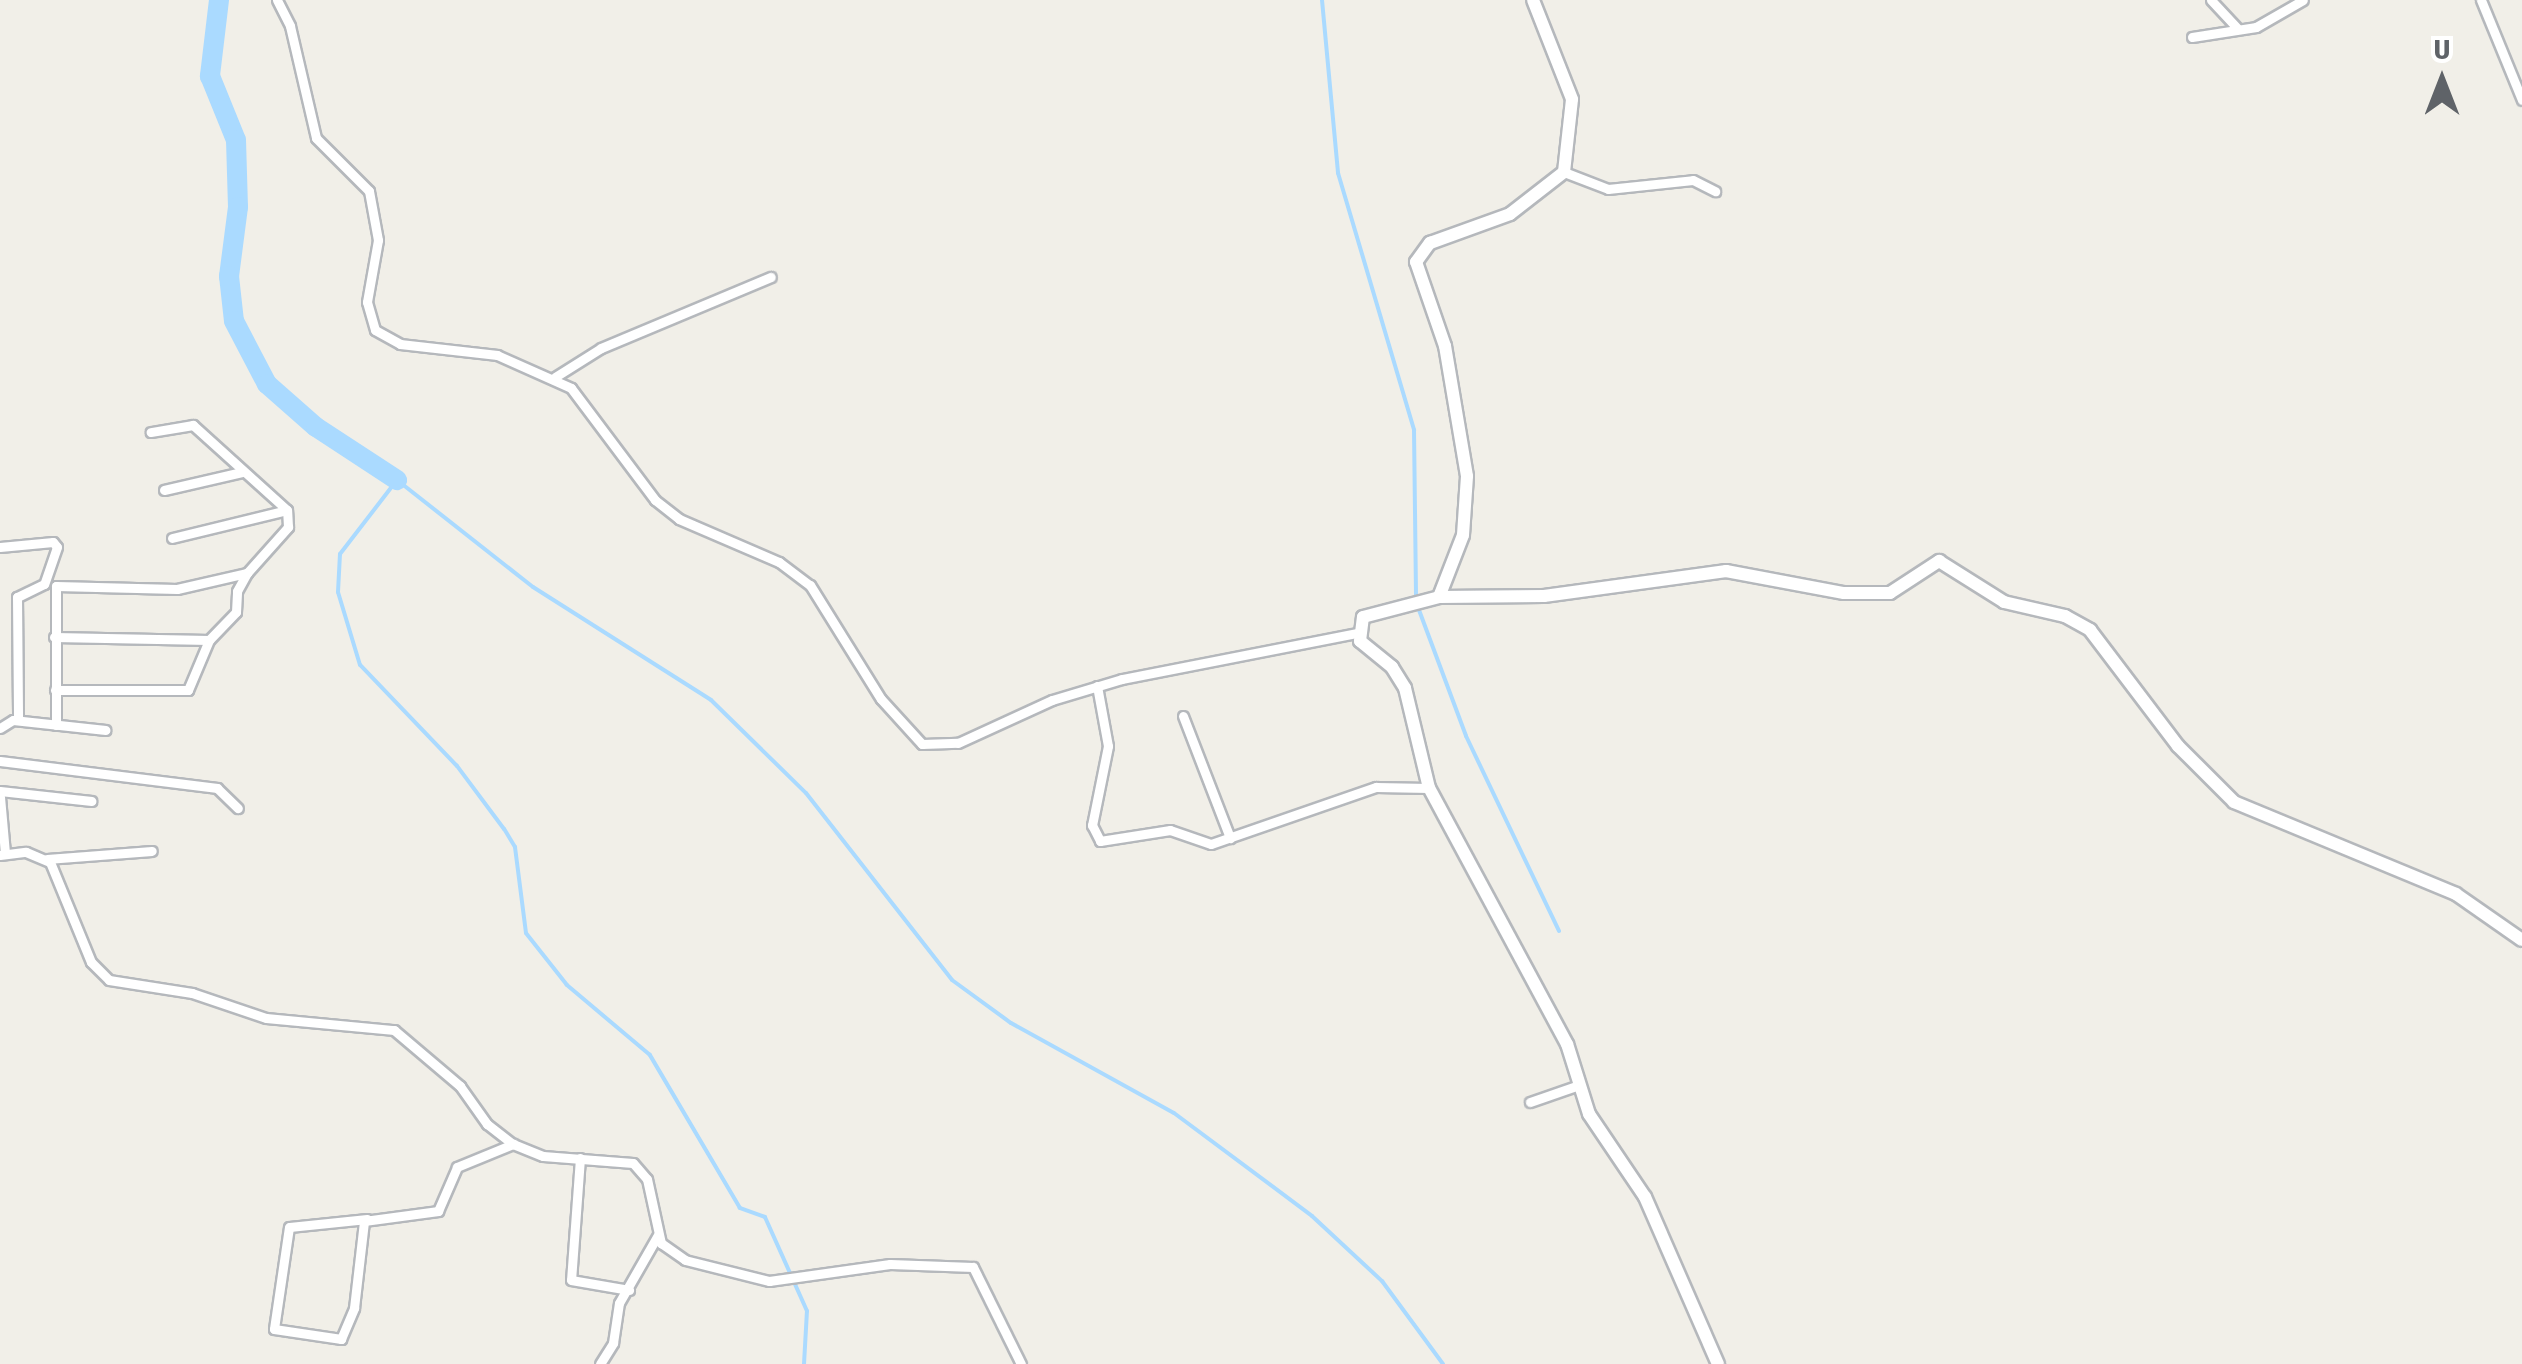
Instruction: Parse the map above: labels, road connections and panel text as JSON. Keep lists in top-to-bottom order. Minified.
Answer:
{"north":"top"}
